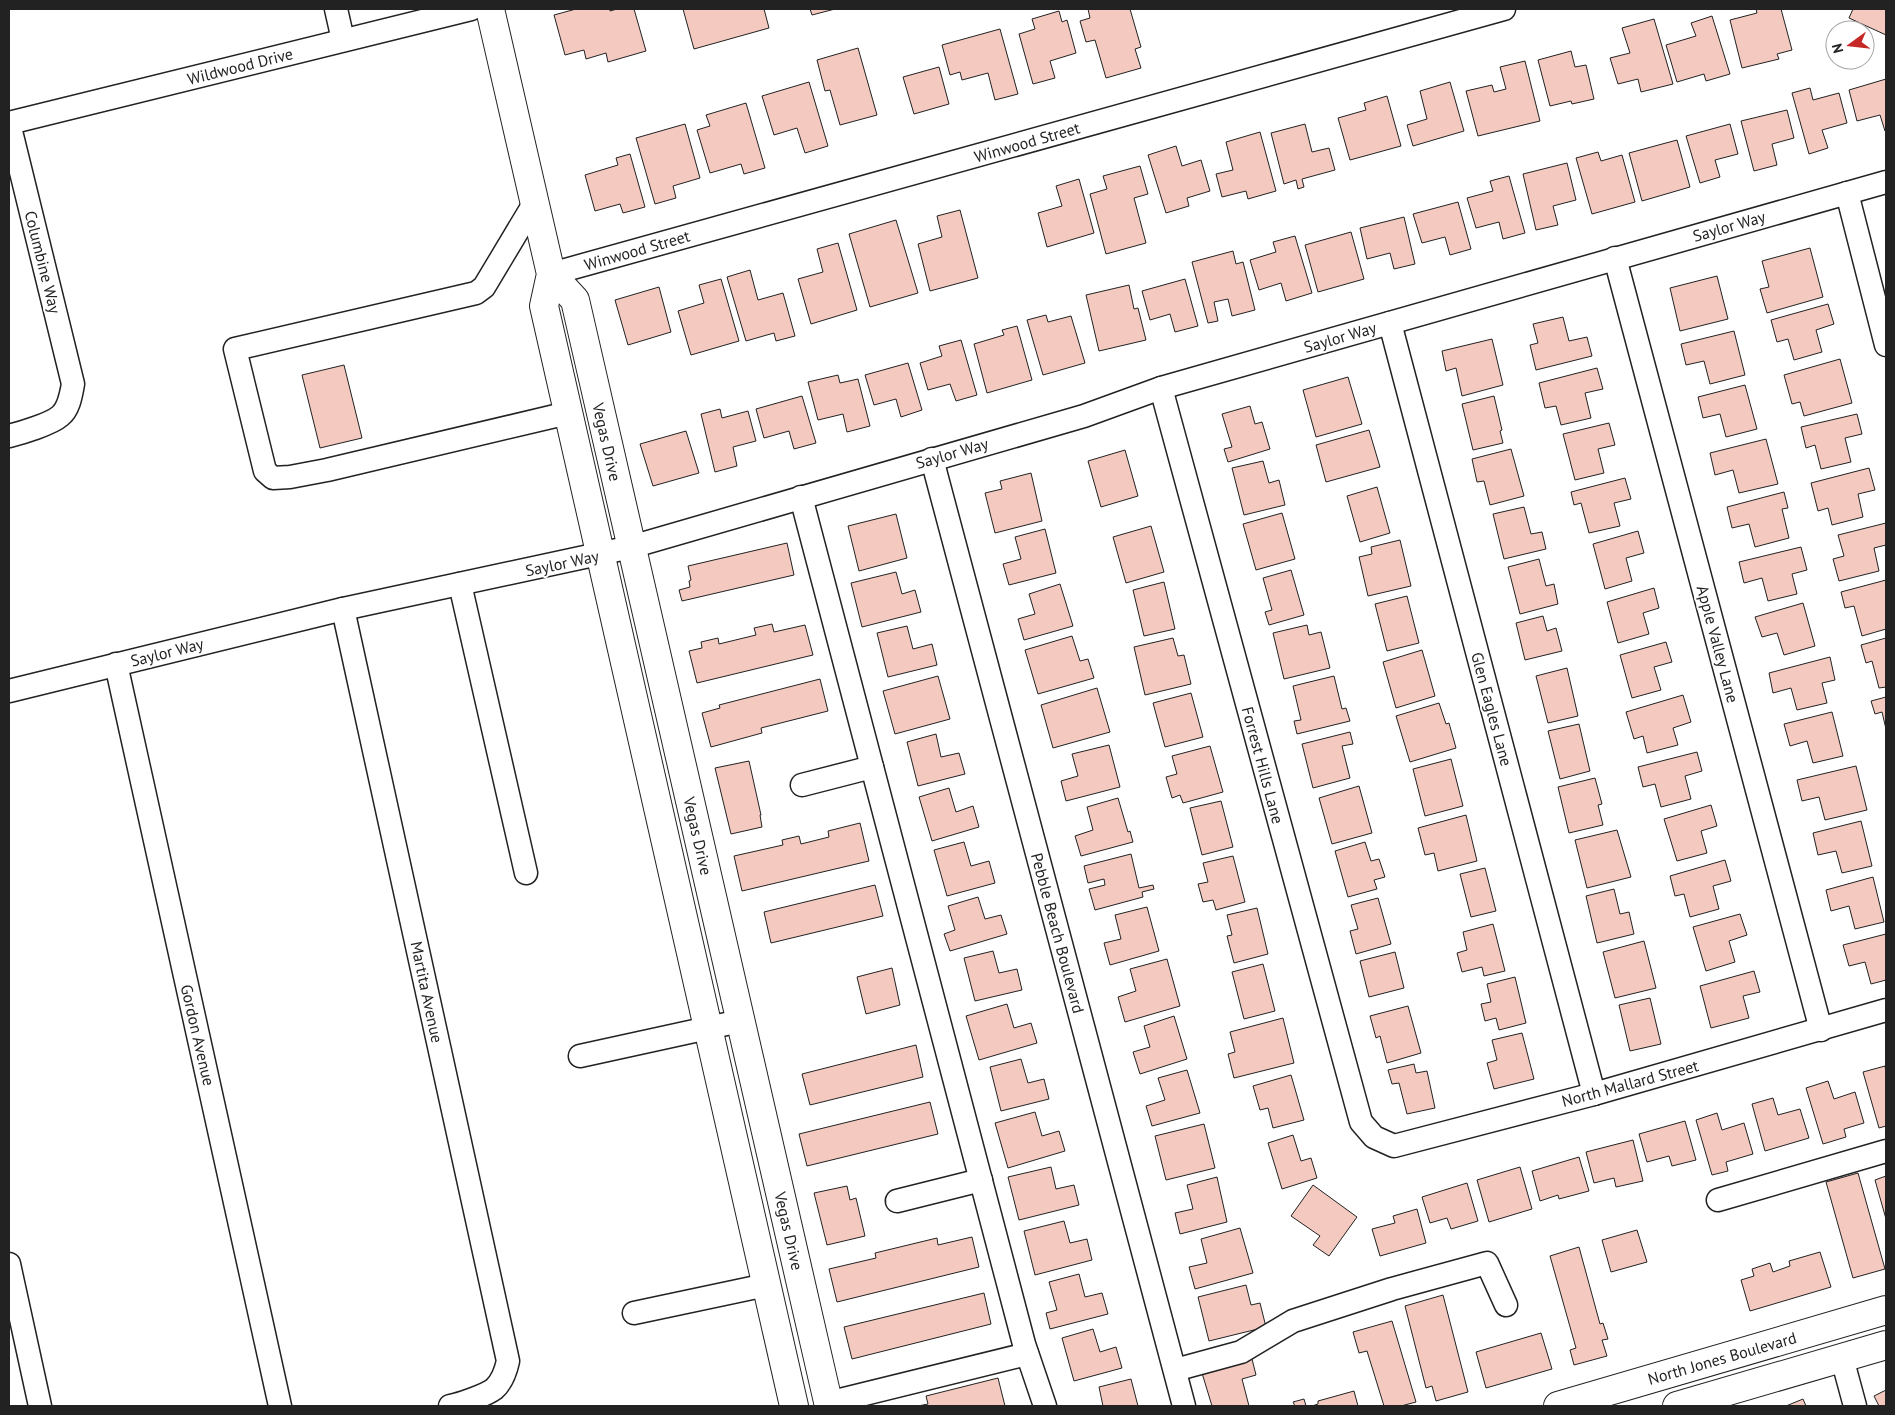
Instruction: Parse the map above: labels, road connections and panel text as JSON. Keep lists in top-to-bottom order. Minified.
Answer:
{"streets":{"main road":["Vegas Drive","North Jones Boulevard"],"street":["Wildwood Drive","Winwood Street","Saylor Way","Columbine Way","Apple Valley Lane","Glen Eagles Lane","Forrest Hills Lane","Pebble Beach Boulevard","Martita Avenue","Gordon Avenue","North Mallard Street"]},"crossings":[["Wildwood Drive","Columbine Way"],["Winwood Street","Vegas Drive"],["Saylor Way","Vegas Drive"],["Saylor Way","Apple Valley Lane"],["Saylor Way","Glen Eagles Lane"],["Saylor Way","Forrest Hills Lane"],["Saylor Way","Pebble Beach Boulevard"],["Saylor Way","Martita Avenue"],["Saylor Way","Gordon Avenue"],["Apple Valley Lane","North Mallard Street"],["Glen Eagles Lane","North Mallard Street"],["Forrest Hills Lane","North Mallard Street"]],"north":"left"}
